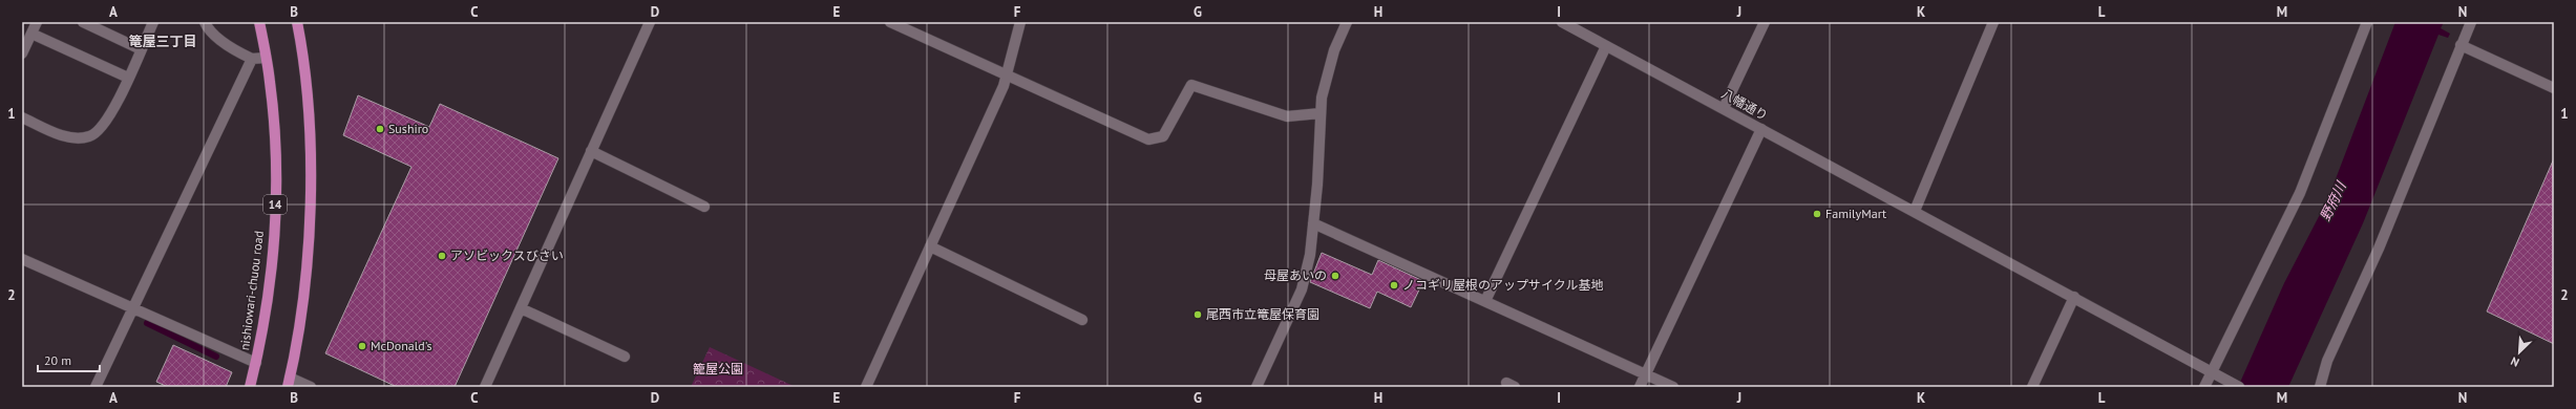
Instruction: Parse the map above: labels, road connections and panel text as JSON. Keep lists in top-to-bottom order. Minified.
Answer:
{"streets":{"main road":["14","nishiowari-chuou road"],"street":["八幡通り"]},"districts":["篭屋三丁目"],"water":["野府川"],"parks":["籠屋公園"],"places":["Sushiro","FamilyMart","アソビックスびさい","母屋あいの","ノコギリ屋根のアップサイクル基地","尾西市立篭屋保育園","McDonald's"],"scale_bar":"20 m","north":"bottom left","grid":{"columns":["A","B","C","D","E","F","G","H","I","J","K","L","M","N"],"rows":["1","2"]}}
